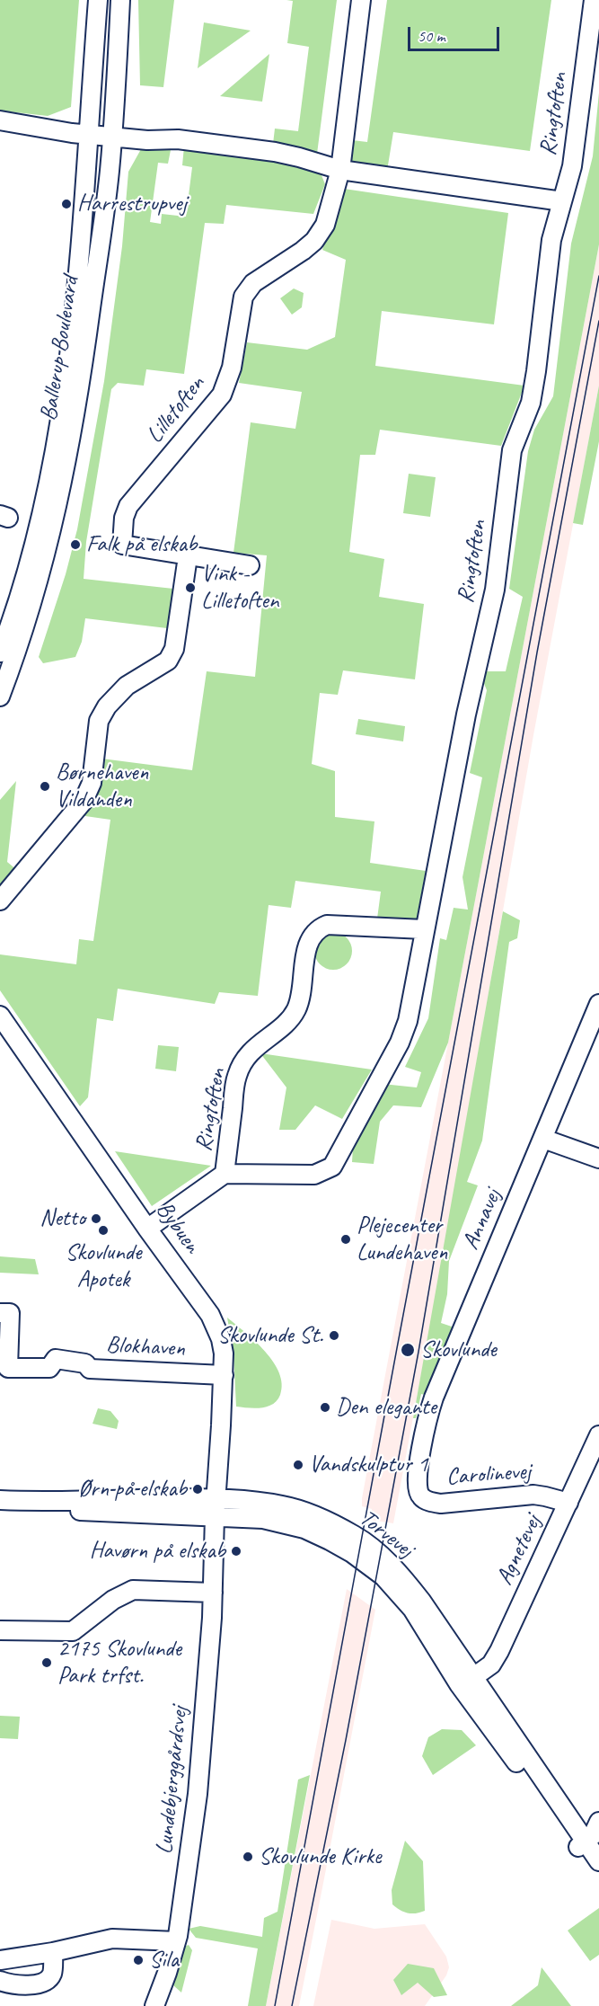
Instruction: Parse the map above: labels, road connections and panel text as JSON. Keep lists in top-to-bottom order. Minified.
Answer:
{"streets":{"street":["Ringtoften","Ballerup Boulevard","Lilletoften","Annavej","Bybuen","Blokhaven","Carolinevej","Torvevej","Agnetevej","Lundebjerggårdsvej"]},"crossings":[["Ringtoften","Bybuen"],["Annavej","Carolinevej"],["Bybuen","Blokhaven"],["Bybuen","Torvevej"],["Bybuen","Lundebjerggårdsvej"],["Carolinevej","Agnetevej"],["Torvevej","Agnetevej"],["Torvevej","Lundebjerggårdsvej"]],"places":["Harrestrupvej","Falk på elskab","Vink - Lilletoften","Børnehaven Vildanden","Netto","Skovlunde Apotek","Plejecenter Lundehaven","Skovlunde St.","Skovlunde","Den elegante","Vandskulptur 1","Ørn på elskab","Havørn på elskab","2175 Skovlunde Park trfst.","Skovlunde Kirke","Sila"],"scale_bar":"50 m"}
